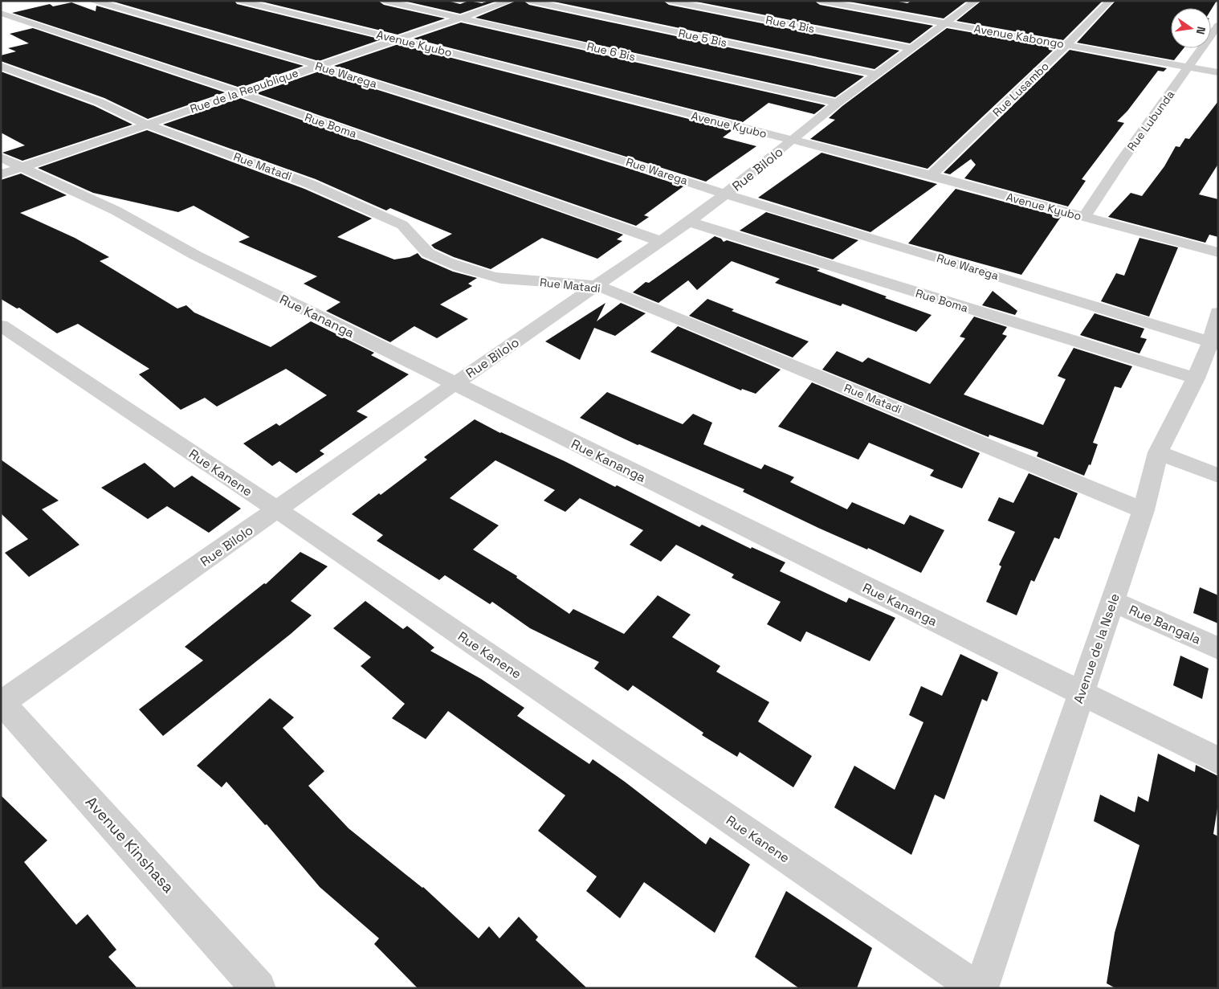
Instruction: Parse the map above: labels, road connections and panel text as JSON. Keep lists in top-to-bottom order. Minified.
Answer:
{"streets":{"street":["Rue 4 Bis","Avenue Kabongo","Rue 5 Bis","Avenue Kyubo","Rue 6 Bis","Rue Warega","Rue Lusambo","Rue de la Republique","Rue Lubunda","Rue Boma","Rue Matadi","Rue Bilolo","Rue Kananga","Rue Kanene","Rue Bangala","Avenue de la Nsele","Avenue Kinshasa"]},"crossings":[["Rue 4 Bis","Rue Bilolo"],["Avenue Kabongo","Rue Lusambo"],["Avenue Kabongo","Rue Lubunda"],["Avenue Kabongo","Rue Bilolo"],["Rue 5 Bis","Rue Bilolo"],["Avenue Kyubo","Rue Lusambo"],["Avenue Kyubo","Rue de la Republique"],["Avenue Kyubo","Rue Lubunda"],["Avenue Kyubo","Rue Bilolo"],["Rue 6 Bis","Rue de la Republique"],["Rue 6 Bis","Rue Bilolo"],["Rue Warega","Rue de la Republique"],["Rue Warega","Rue Bilolo"],["Rue Warega","Avenue de la Nsele"],["Rue de la Republique","Rue Boma"],["Rue de la Republique","Rue Matadi"],["Rue de la Republique","Rue Kananga"],["Rue Boma","Rue Bilolo"],["Rue Boma","Avenue de la Nsele"],["Rue Matadi","Rue Bilolo"],["Rue Matadi","Avenue de la Nsele"],["Rue Bilolo","Rue Kananga"],["Rue Bilolo","Rue Kanene"],["Rue Bilolo","Avenue Kinshasa"],["Rue Kananga","Avenue de la Nsele"],["Rue Bangala","Avenue de la Nsele"]],"north":"right"}
